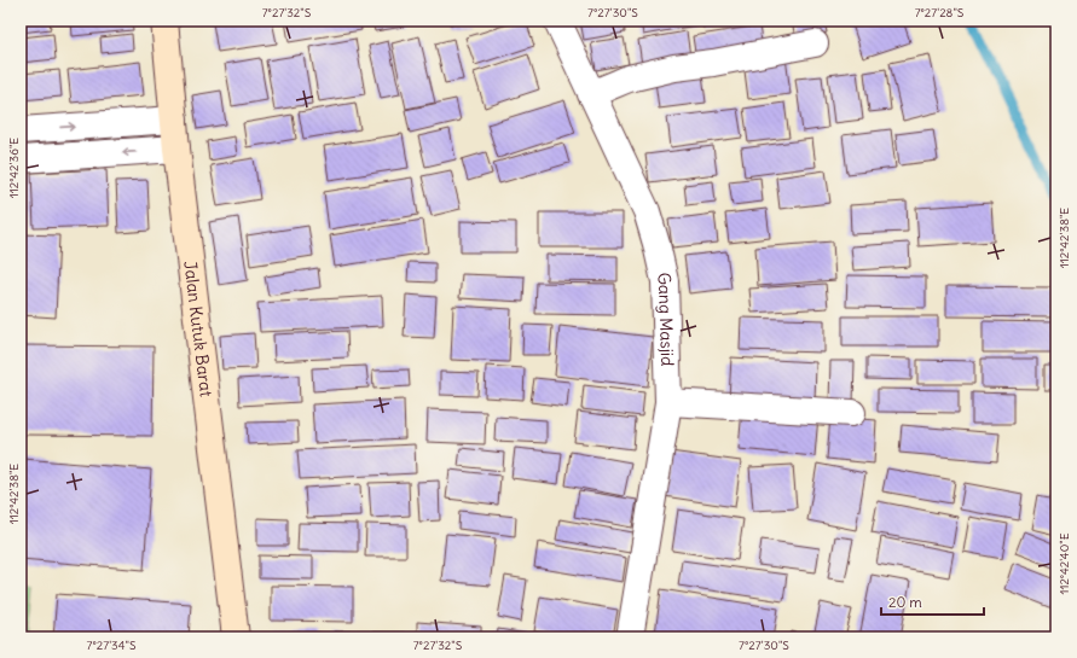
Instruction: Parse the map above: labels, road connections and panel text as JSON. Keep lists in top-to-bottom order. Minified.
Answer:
{"streets":{"street":["Gang Masjid","Jalan Kutuk Barat"]},"scale_bar":"20 m","coordinates":["7°27'32\"S","7°27'30\"S","7°27'28\"S","112°42'36\"E","112°42'38\"E","112°42'40\"E","7°27'34\"S"]}
